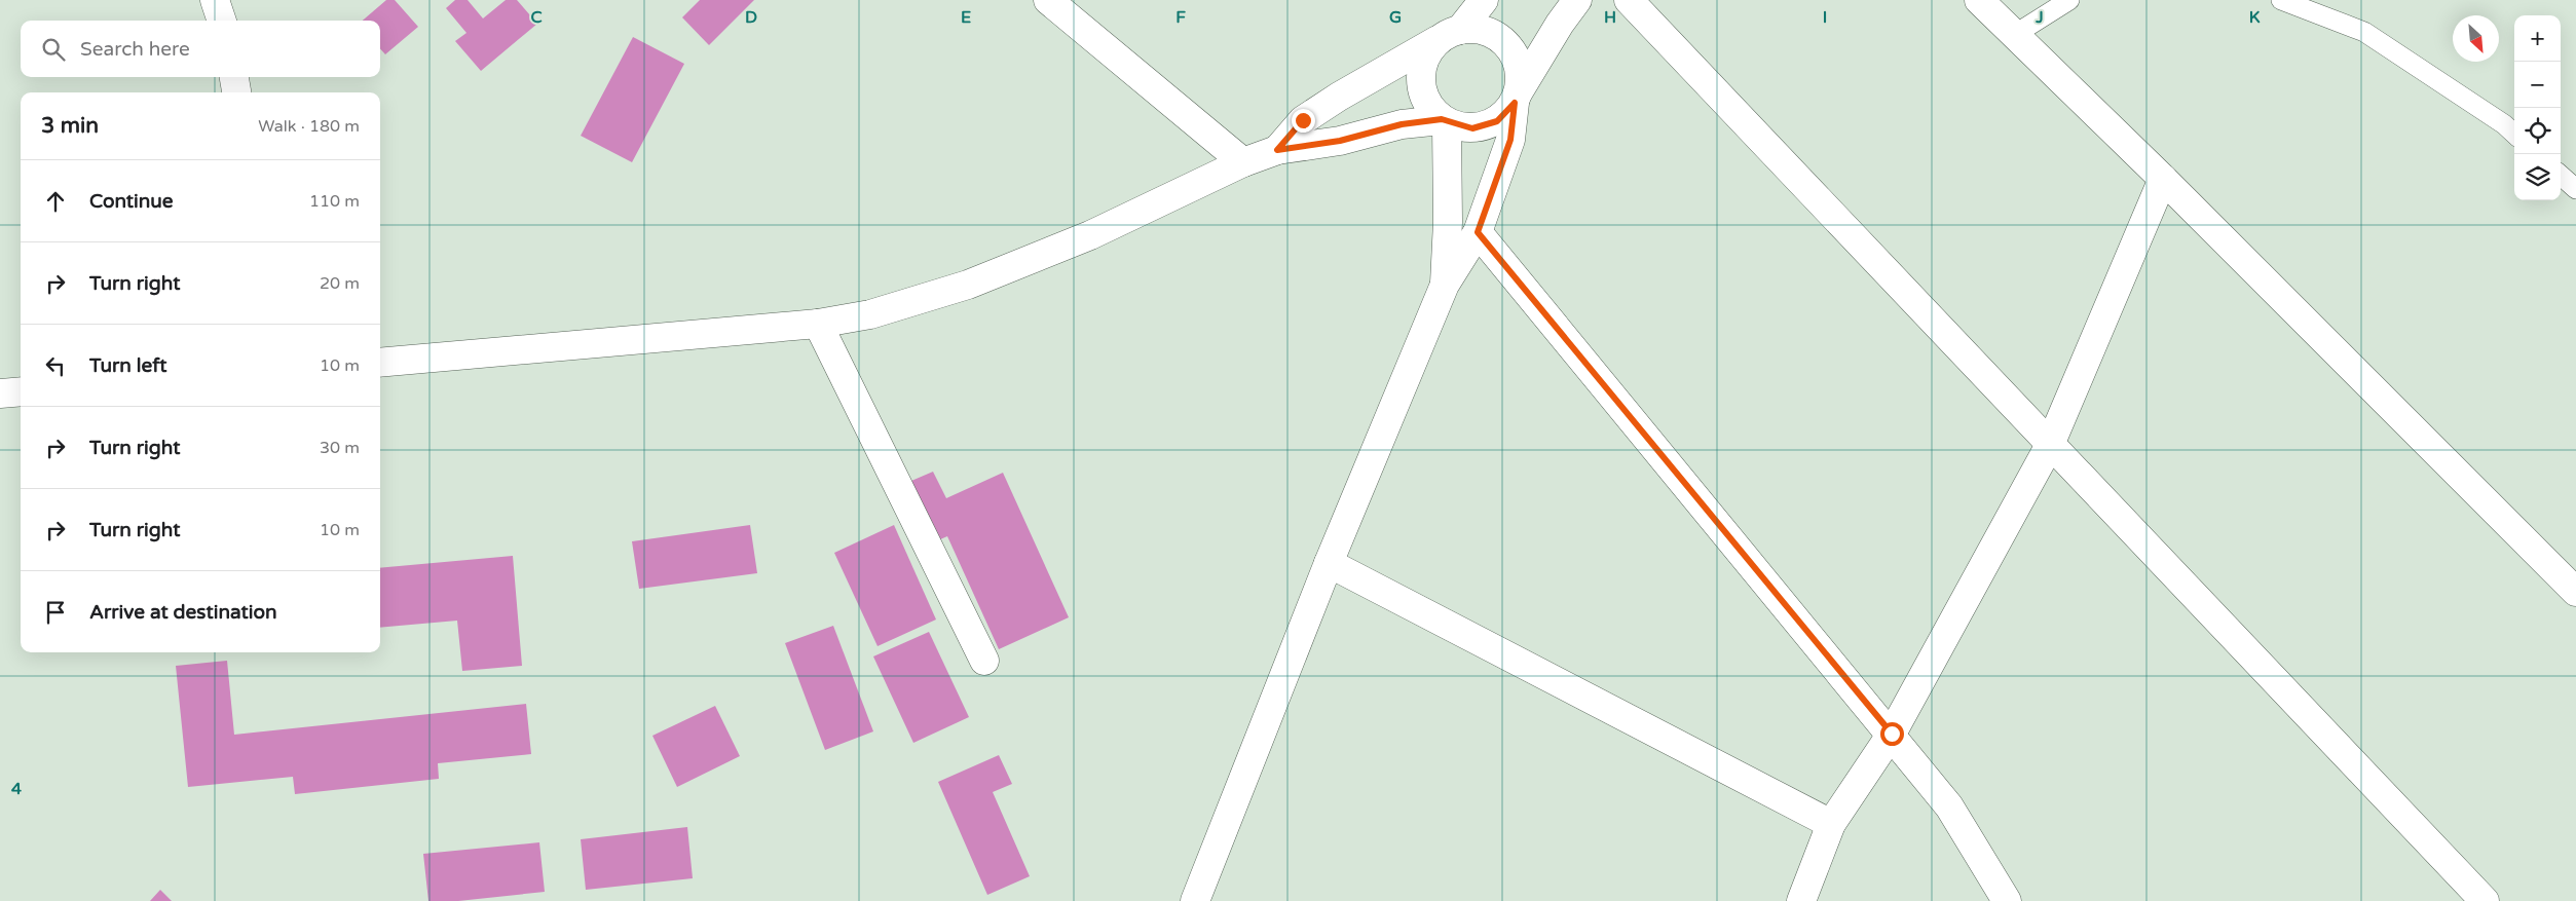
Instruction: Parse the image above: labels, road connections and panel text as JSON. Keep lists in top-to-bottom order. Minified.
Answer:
{"north":"bottom right","page":{"map_buttons":["+","−"],"search":"Search here","heading":["3 min","Walk · 180 m"],"list":[["Continue","110 m"],["Turn right","20 m"],["Turn left","10 m"],["Turn right","30 m"],["Turn right","10 m"],"Arrive at destination"]},"grid":{"columns":["C","D","E","F","G","H","I","J","K"],"rows":["4"]}}
